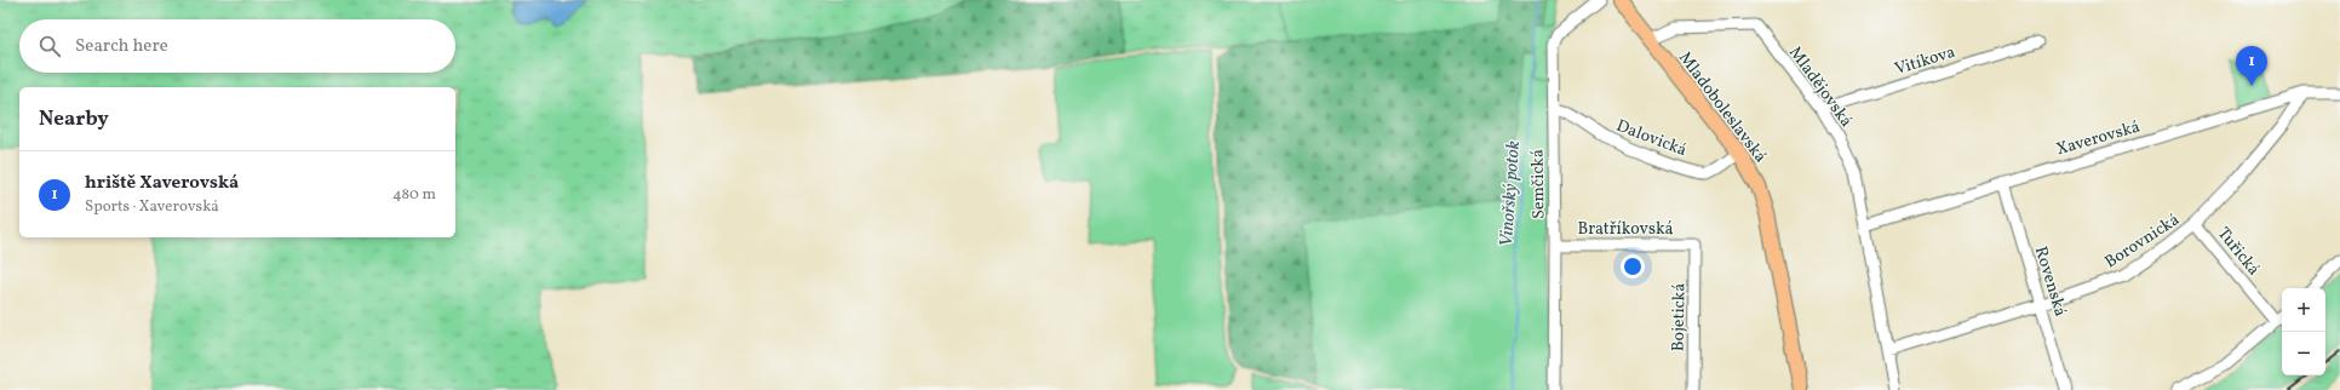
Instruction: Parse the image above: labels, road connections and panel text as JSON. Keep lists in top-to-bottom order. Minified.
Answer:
{"streets":{"main road":["Mladoboleslavská"],"street":["Vitíkova","Mladějovská","Dalovická","Xaverovská","Semčická","Bratříkovská","Borovnická","Tuřická","Rovenská","Bojetická"]},"crossings":[["Vitíkova","Mladějovská"],["Mladějovská","Mladoboleslavská"],["Mladějovská","Xaverovská"],["Mladějovská","Borovnická"],["Mladoboleslavská","Dalovická"],["Dalovická","Semčická"],["Xaverovská","Borovnická"],["Xaverovská","Rovenská"],["Semčická","Bratříkovská"],["Bratříkovská","Bojetická"],["Borovnická","Tuřická"],["Borovnická","Rovenská"]],"water":["Vinořský potok"],"page":{"search":"Search here","pins":"1","heading":"Nearby","list":[{"mark":"1","name":"hriště Xaverovská","note":"Sports · Xaverovská","value":"480 m"}],"map_buttons":["+","−"]}}
